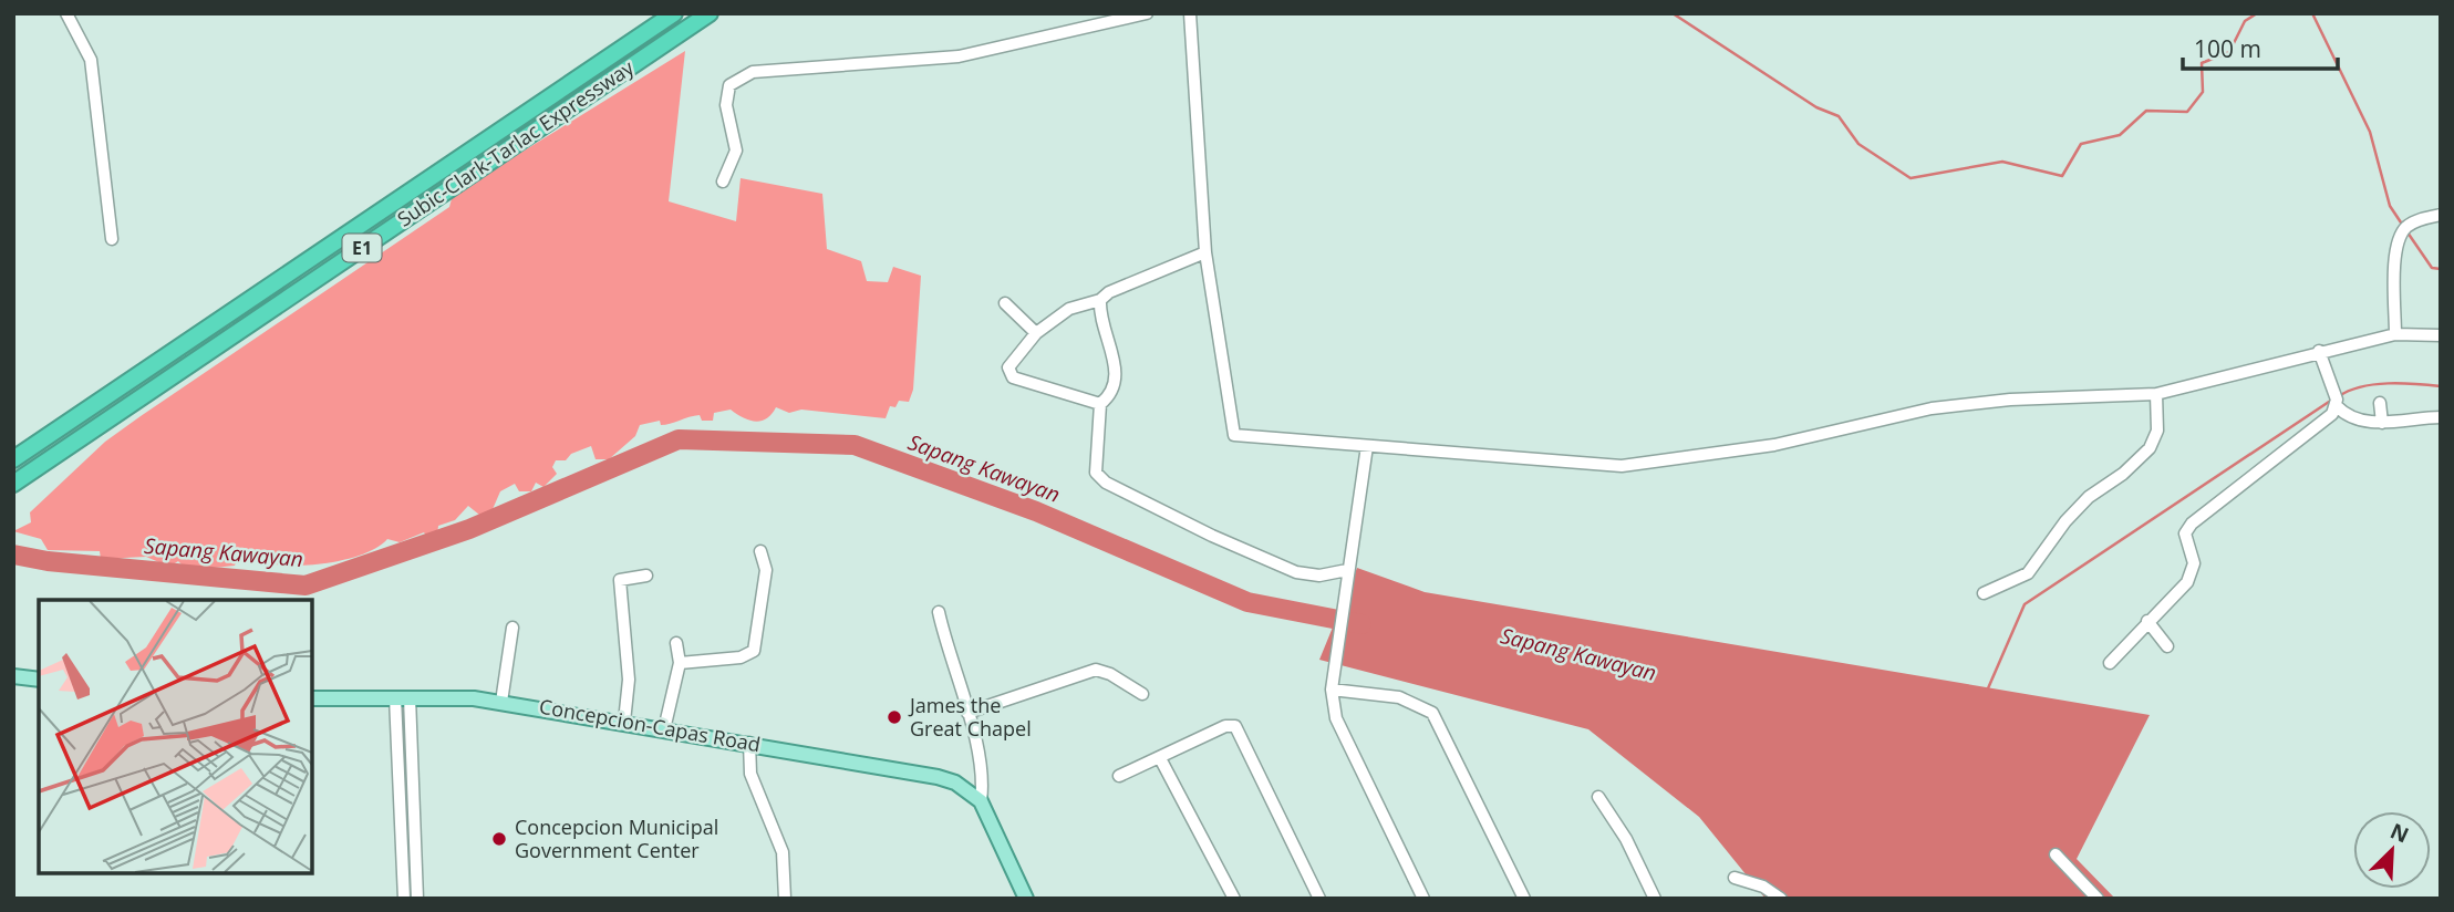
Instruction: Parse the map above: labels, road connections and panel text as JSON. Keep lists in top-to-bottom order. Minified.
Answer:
{"streets":{"highway":["Subic-Clark-Tarlac Expressway","E1"],"main road":["Concepcion-Capas Road"]},"water":["Sapang Kawayan"],"places":["James the Great Chapel","Concepcion Municipal Government Center"],"scale_bar":"100 m","north":"top right"}
